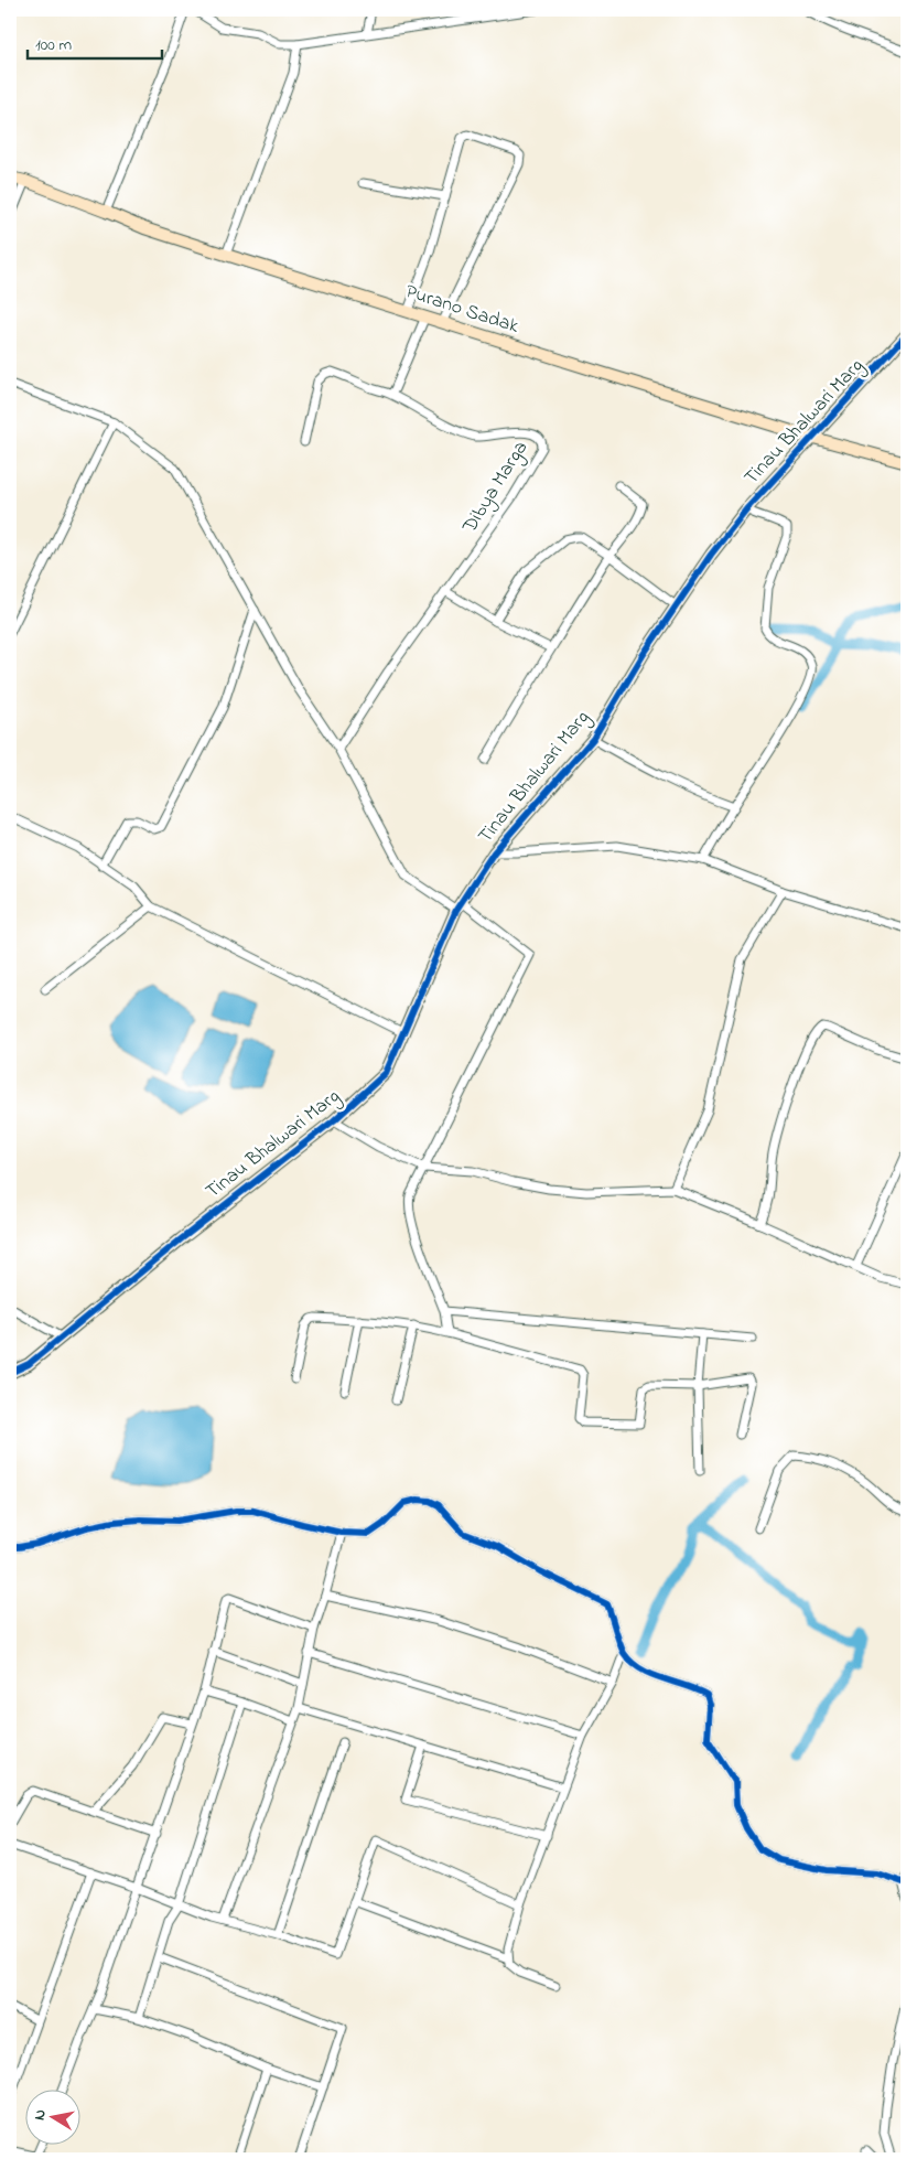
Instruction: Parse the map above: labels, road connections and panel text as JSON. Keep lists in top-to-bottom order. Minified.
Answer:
{"streets":{"street":["Purano Sadak","Tinau Bhalwari Marg","Dibya Marga"]},"crossings":[["Purano Sadak","Tinau Bhalwari Marg"]],"scale_bar":"100 m","north":"left"}
